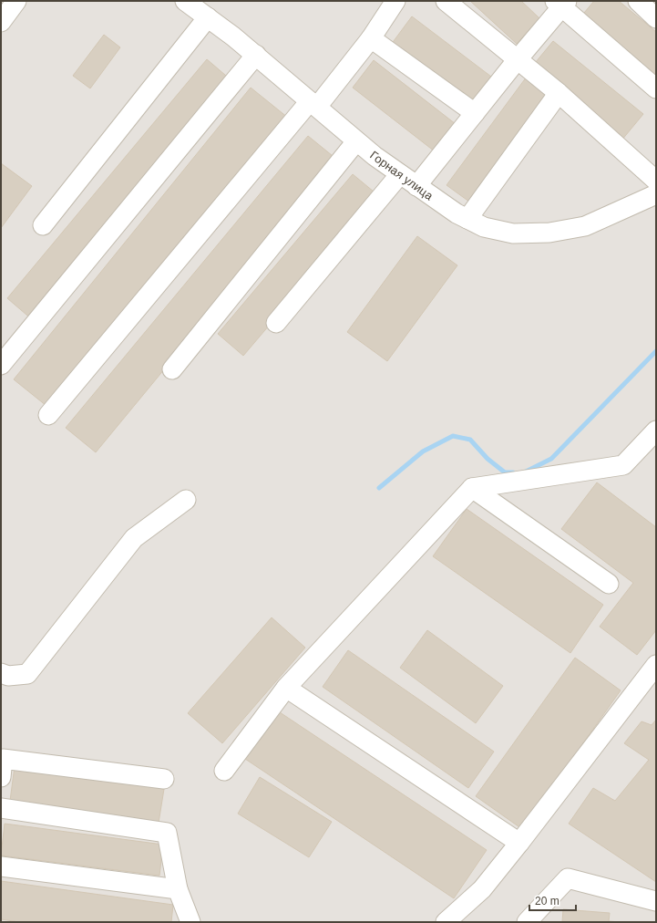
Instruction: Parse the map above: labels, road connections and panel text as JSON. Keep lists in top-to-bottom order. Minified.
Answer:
{"streets":{"street":["Горная улица"]},"scale_bar":"20 m"}
